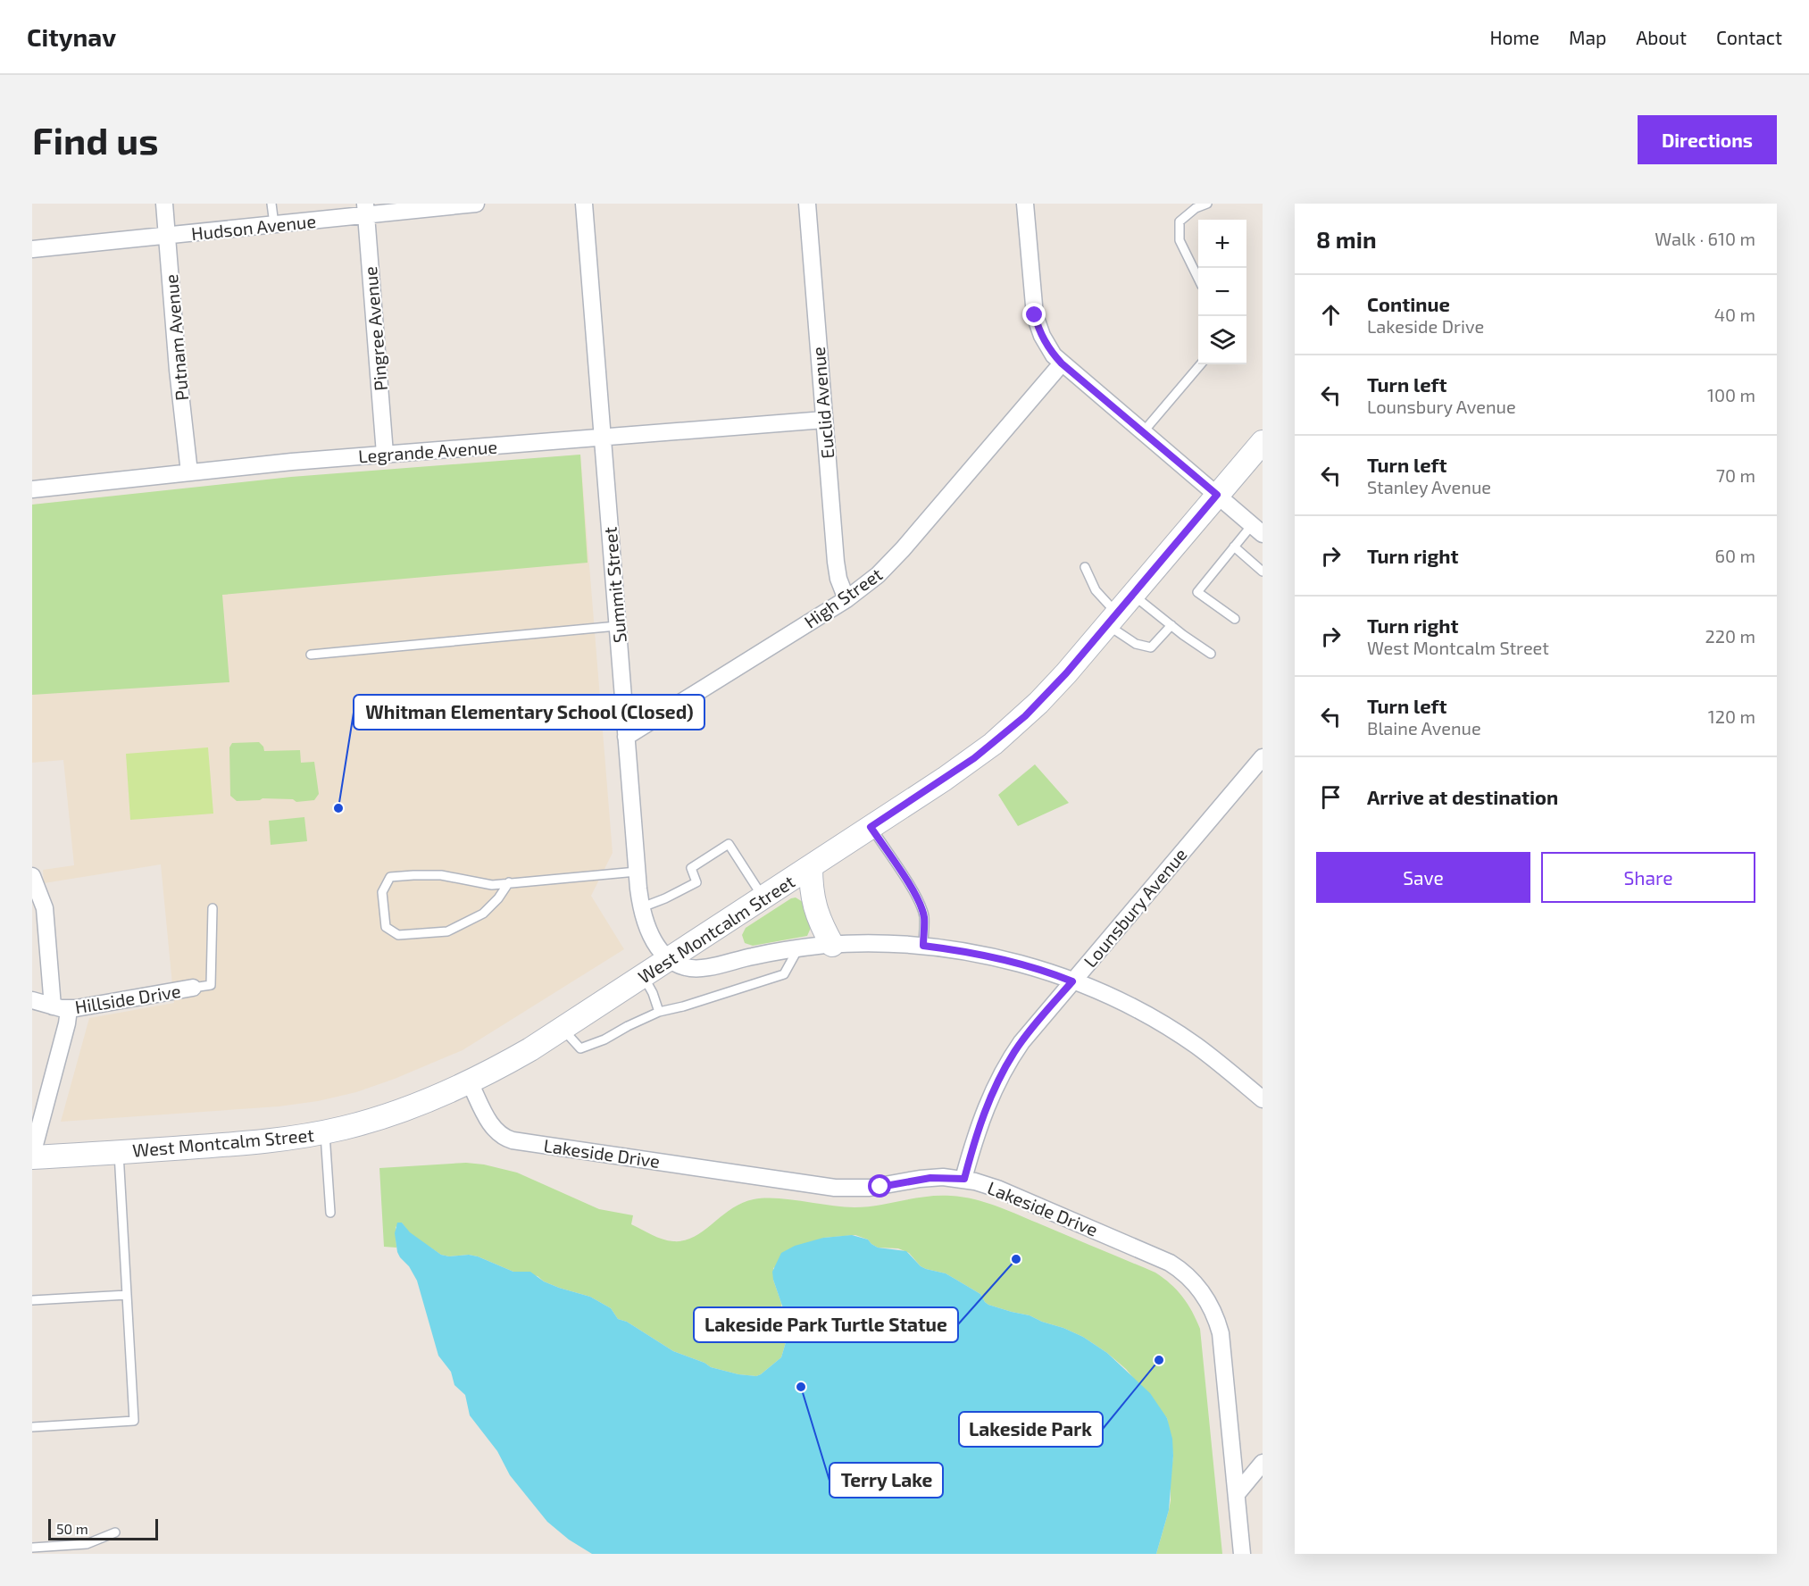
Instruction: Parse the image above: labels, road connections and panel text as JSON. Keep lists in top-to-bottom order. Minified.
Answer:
{"streets":{"main road":["West Montcalm Street"],"street":["Hudson Avenue","Pingree Avenue","Putnam Avenue","Euclid Avenue","Legrande Avenue","Summit Street","High Street","Lounsbury Avenue","Hillside Drive","Lakeside Drive"]},"crossings":[["Hudson Avenue","Pingree Avenue"],["Hudson Avenue","Putnam Avenue"],["Pingree Avenue","Legrande Avenue"],["Putnam Avenue","Legrande Avenue"],["Euclid Avenue","Legrande Avenue"],["Euclid Avenue","High Street"],["Legrande Avenue","Summit Street"],["Summit Street","High Street"],["Summit Street","West Montcalm Street"],["Lounsbury Avenue","Lakeside Drive"],["West Montcalm Street","Lakeside Drive"]],"places":["Whitman Elementary School (Closed)","Lakeside Park Turtle Statue","Lakeside Park","Terry Lake"],"scale_bar":"50 m","page":{"header":"Citynav","nav":["Home","Map","About","Contact"],"buttons":["Directions",["Save","Share"]],"title":"Find us","heading":["8 min","Walk · 610 m"],"map_buttons":["+","−"],"list":[["Continue","Lakeside Drive","40 m"],["Turn left","Lounsbury Avenue","100 m"],["Turn left","Stanley Avenue","70 m"],["Turn right","60 m"],["Turn right","West Montcalm Street","220 m"],["Turn left","Blaine Avenue","120 m"],"Arrive at destination"],"scale":"50 m"}}
